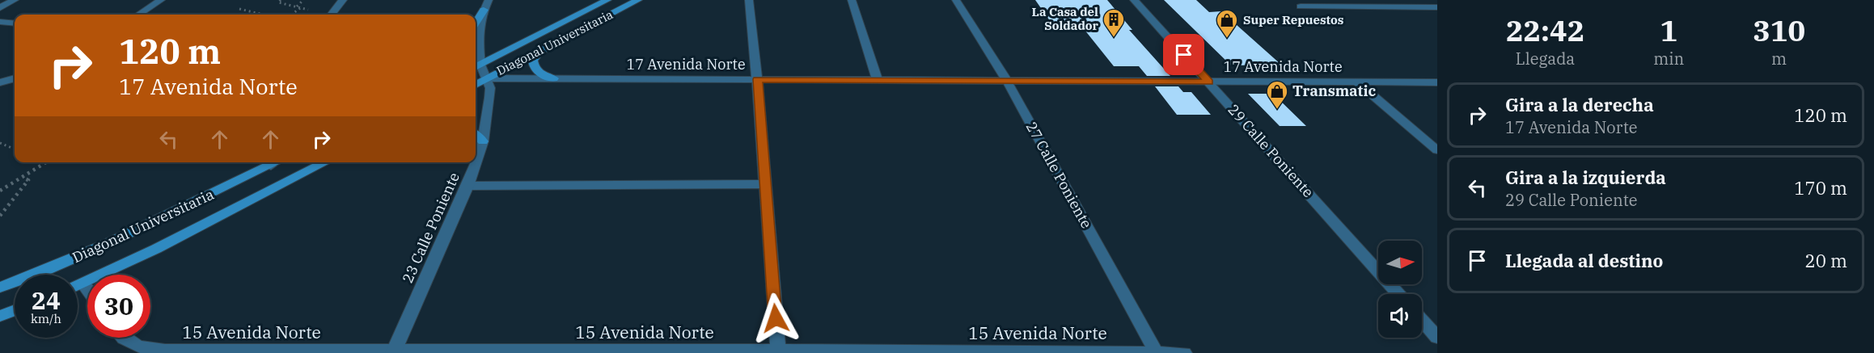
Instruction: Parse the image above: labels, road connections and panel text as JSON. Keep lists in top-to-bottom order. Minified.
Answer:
{"streets":{"main road":["Diagonal Universitaria"],"street":["17 Avenida Norte","29 Calle Poniente","27 Calle Poniente","23 Calle Poniente","15 Avenida Norte"]},"crossings":[["Diagonal Universitaria","17 Avenida Norte"],["Diagonal Universitaria","23 Calle Poniente"],["17 Avenida Norte","29 Calle Poniente"],["17 Avenida Norte","27 Calle Poniente"],["17 Avenida Norte","23 Calle Poniente"],["27 Calle Poniente","15 Avenida Norte"],["23 Calle Poniente","15 Avenida Norte"]],"places":{"building":["La Casa del Soldador"],"shop":["Super Repuestos","Transmatic"]},"north":"right","page":{"eta":["22:42","Llegada","1","min","310","m"],"turn":["120 m","17 Avenida Norte"],"list":[{"name":"Gira a la derecha","note":"17 Avenida Norte","value":"120 m"},{"name":"Gira a la izquierda","note":"29 Calle Poniente","value":"170 m"},{"name":"Llegada al destino","value":"20 m"}],"speed":"24 km/h","limit":"30"}}
